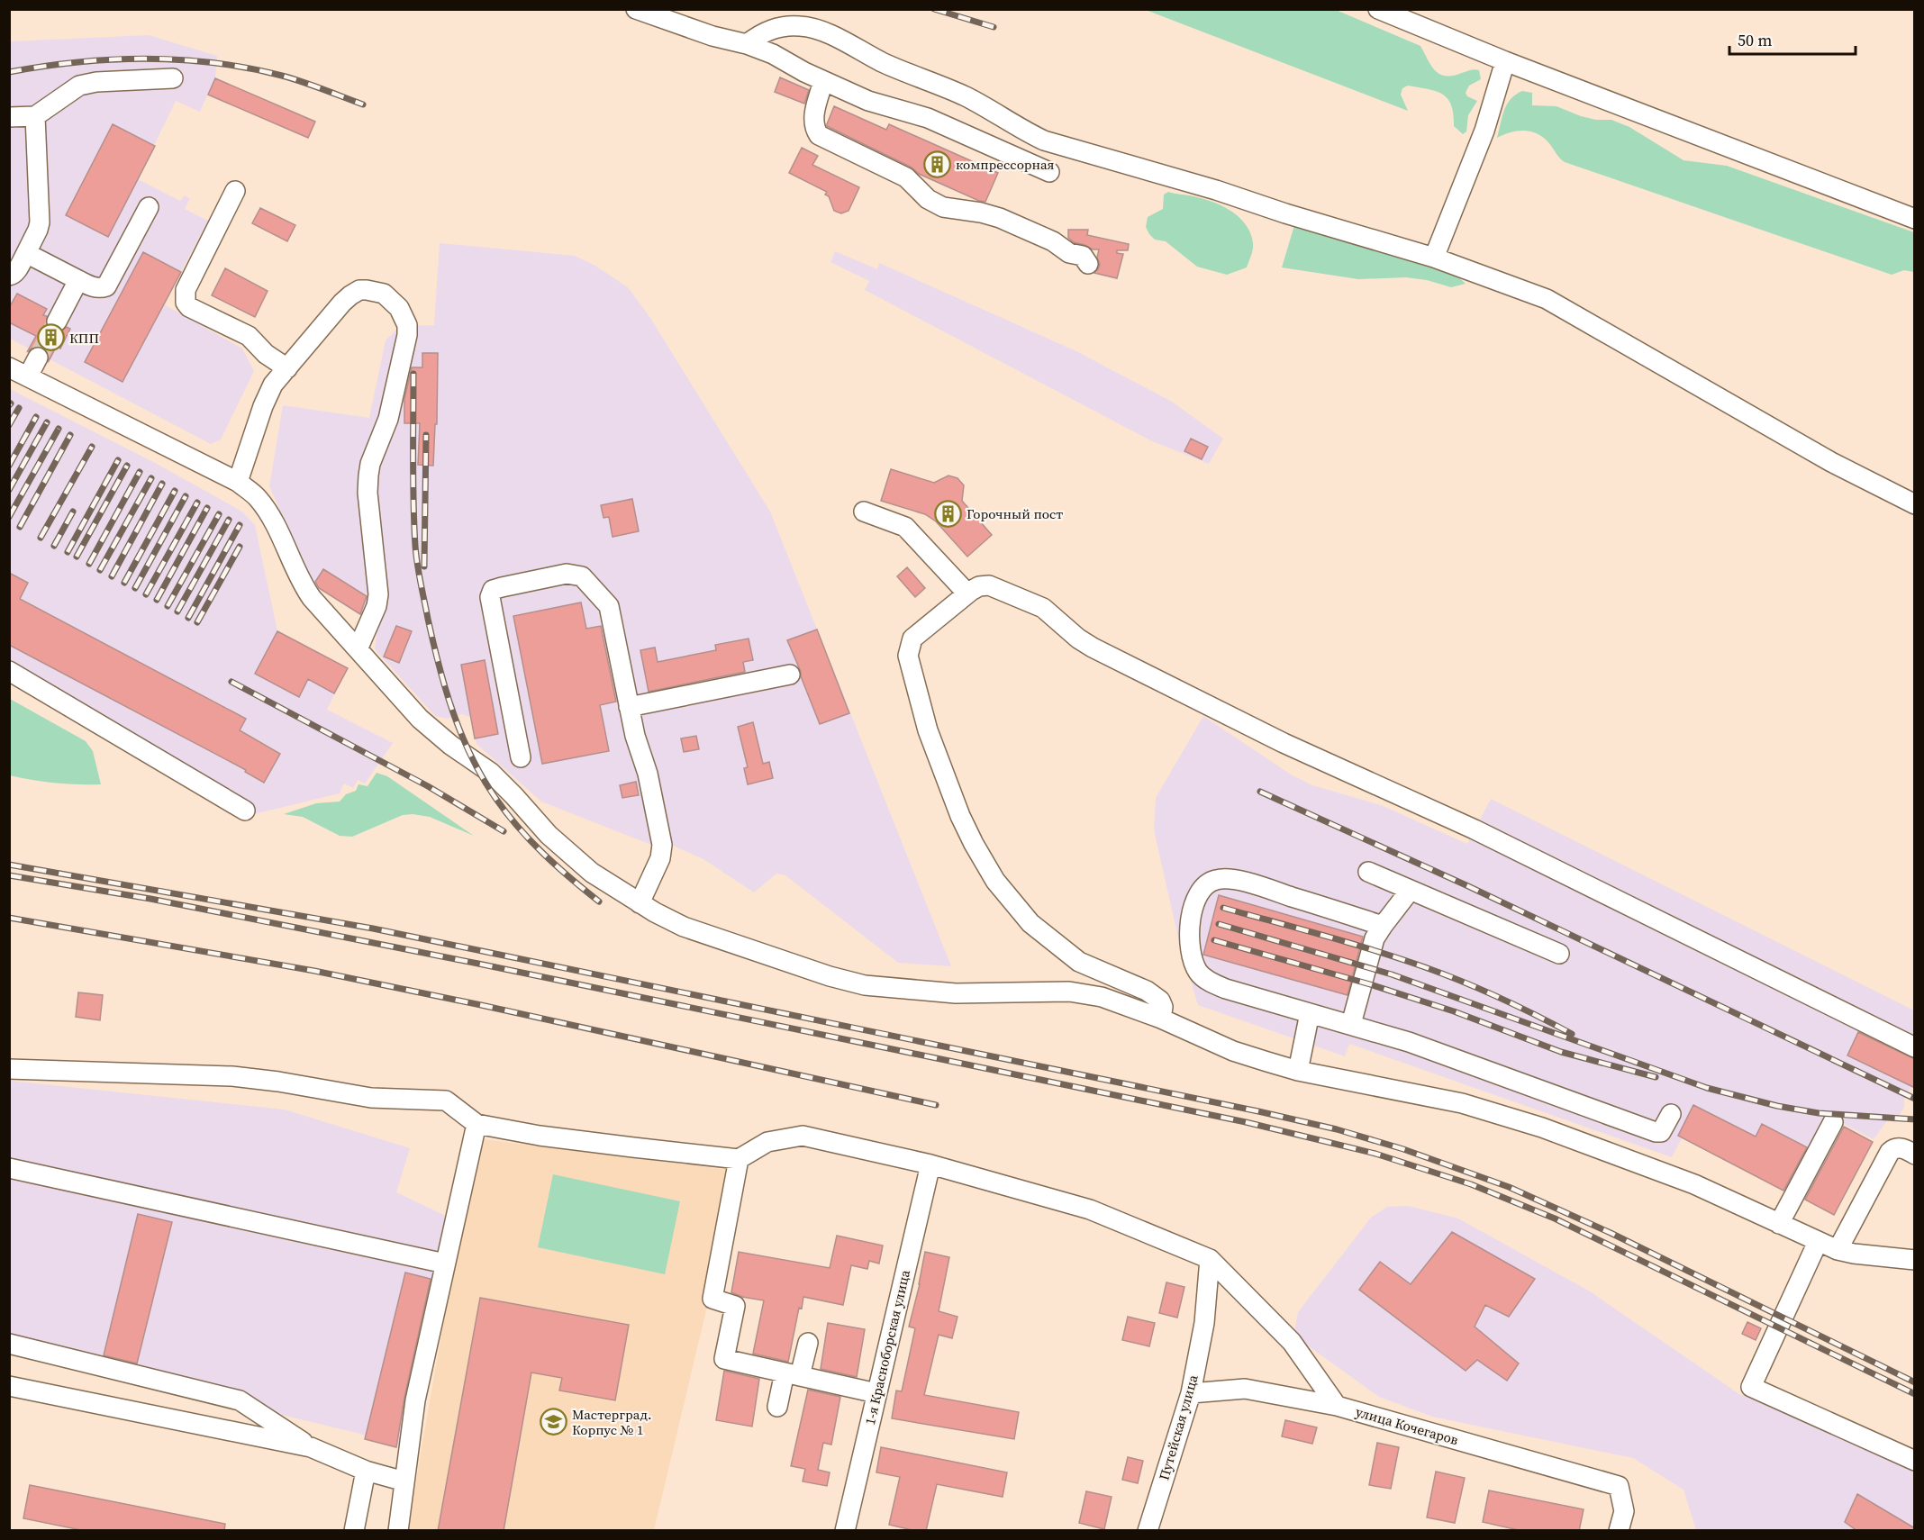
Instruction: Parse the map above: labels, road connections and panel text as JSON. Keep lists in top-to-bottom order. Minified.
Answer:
{"streets":{"street":["1-я Красноборская улица","улица Кочегаров","Путейская улица"]},"crossings":[["улица Кочегаров","Путейская улица"]],"places":{"building":["компрессорная","КПП","Горочный пост"],"school or university":["Мастерград. Корпус № 1"]},"scale_bar":"50 m"}
